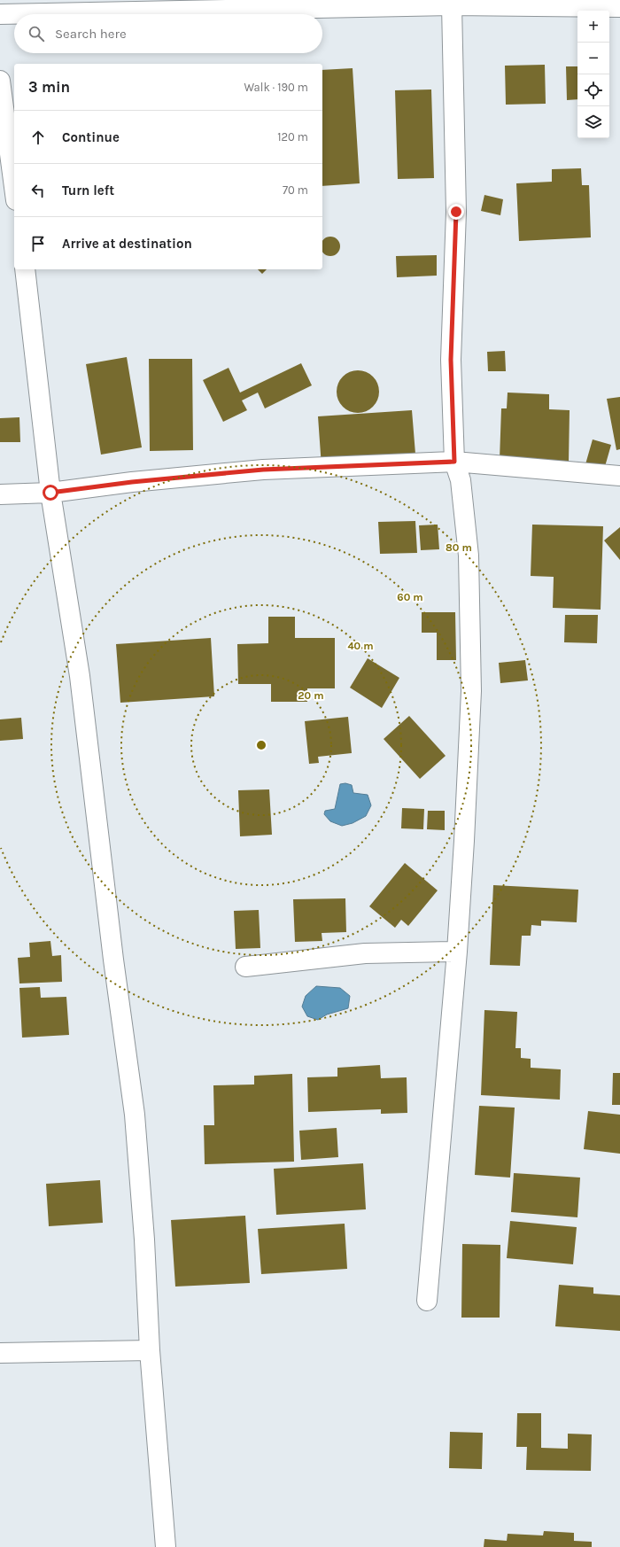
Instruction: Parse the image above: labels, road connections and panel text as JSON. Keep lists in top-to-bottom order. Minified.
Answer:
{"page":{"map_buttons":["+","−"],"search":"Search here","heading":["3 min","Walk · 190 m"],"list":[["Continue","120 m"],["Turn left","70 m"],"Arrive at destination"]},"rings":["80 m","60 m","40 m","20 m"]}
